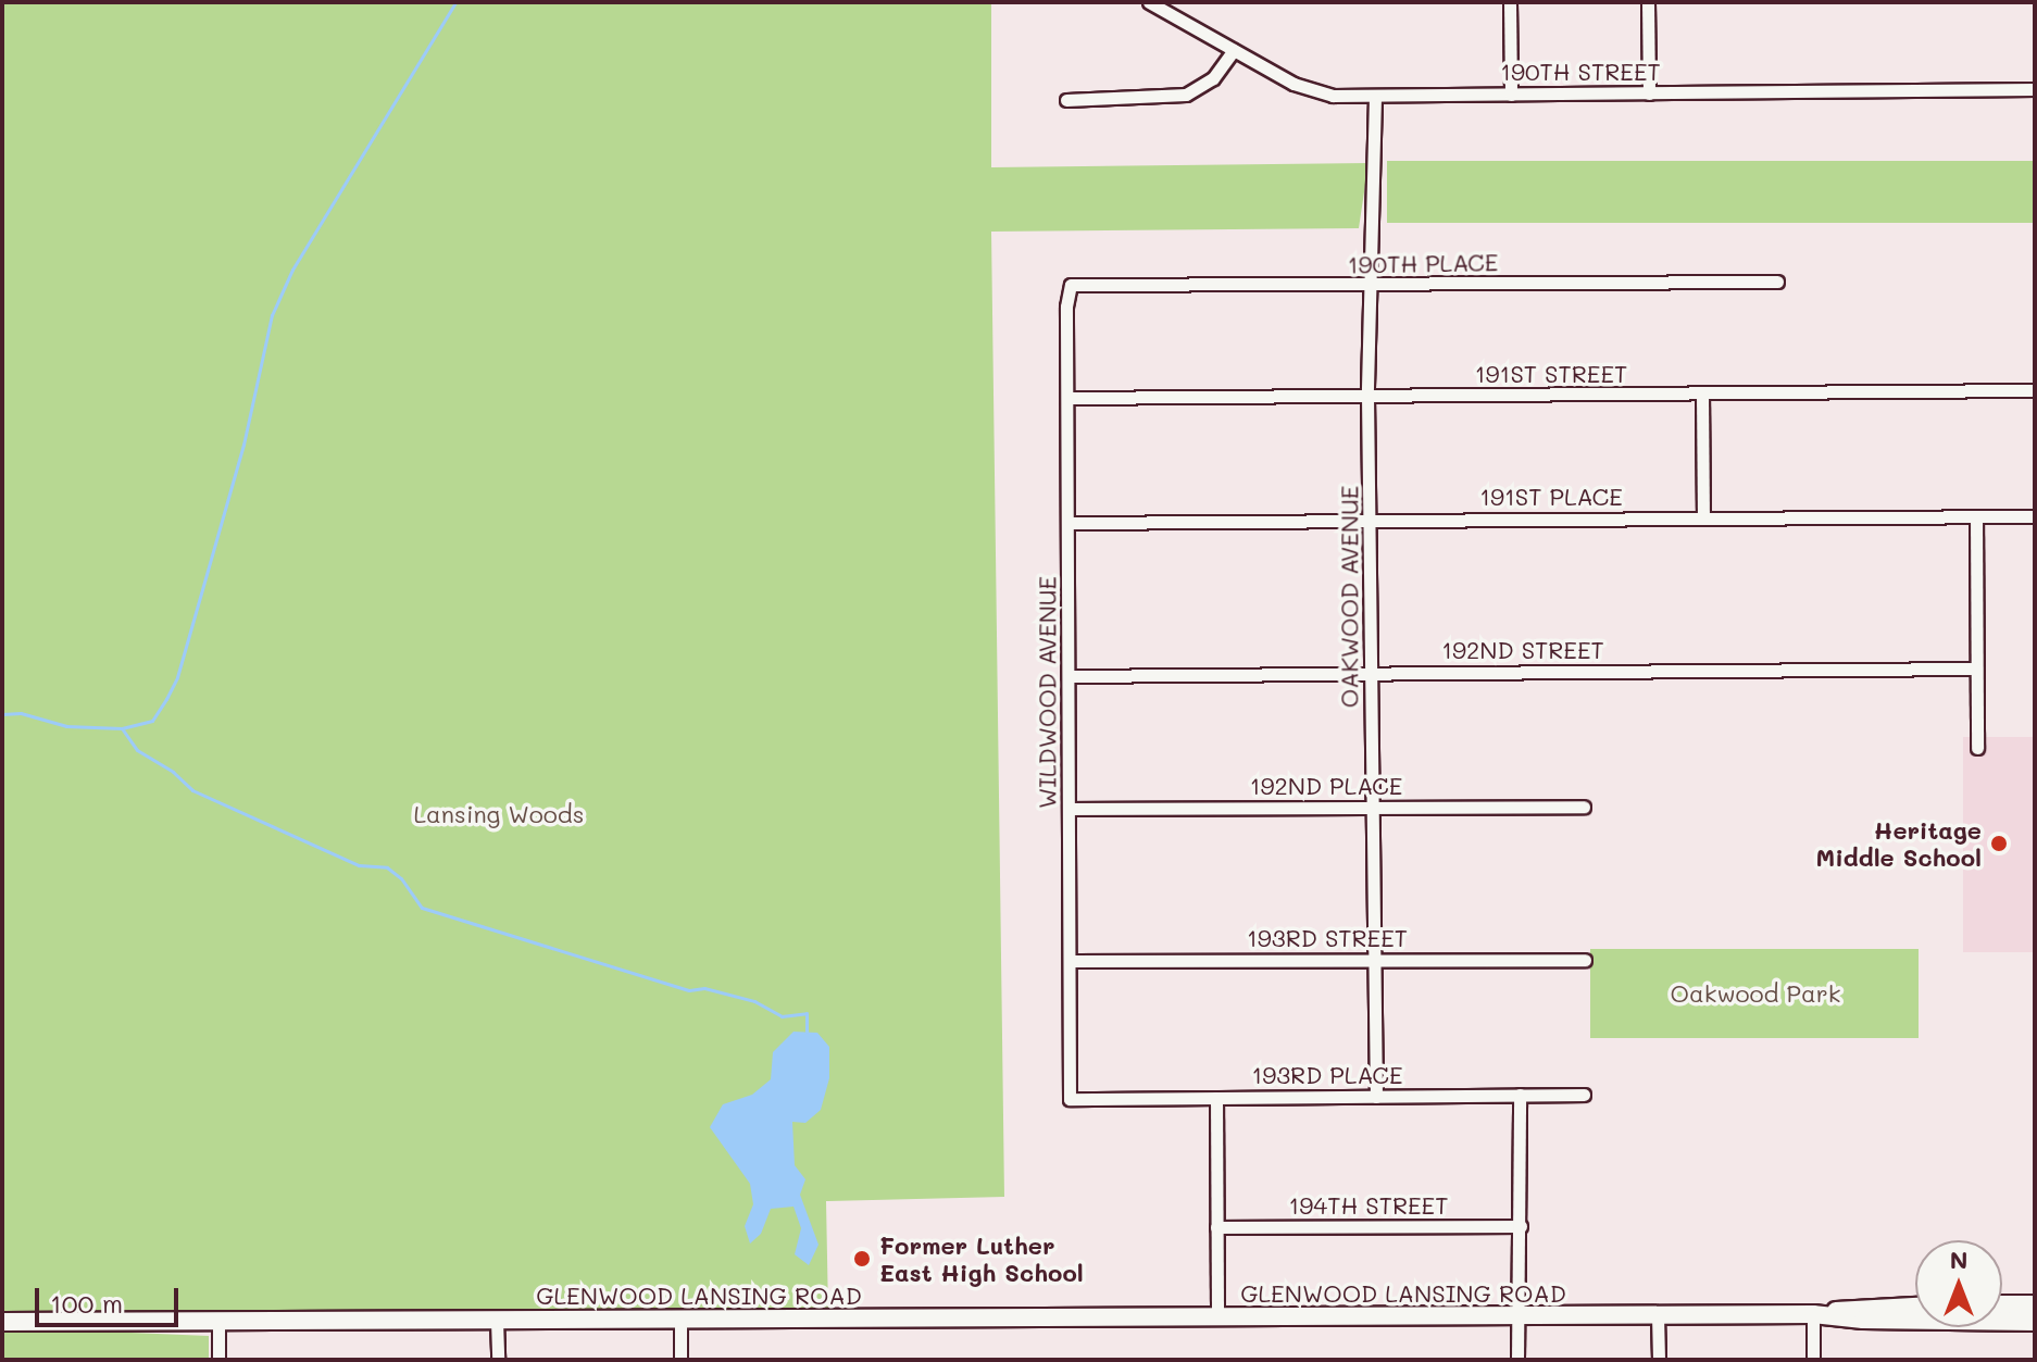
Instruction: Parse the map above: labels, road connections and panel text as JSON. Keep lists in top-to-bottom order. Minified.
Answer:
{"streets":{"main road":["GLENWOOD LANSING ROAD"],"street":["190TH STREET","190TH PLACE","191ST STREET","191ST PLACE","OAKWOOD AVENUE","192ND STREET","WILDWOOD AVENUE","192ND PLACE","193RD STREET","193RD PLACE","194TH STREET"]},"crossings":[["190TH STREET","OAKWOOD AVENUE"],["190TH PLACE","OAKWOOD AVENUE"],["190TH PLACE","WILDWOOD AVENUE"],["191ST STREET","OAKWOOD AVENUE"],["191ST STREET","WILDWOOD AVENUE"],["191ST PLACE","OAKWOOD AVENUE"],["191ST PLACE","WILDWOOD AVENUE"],["OAKWOOD AVENUE","192ND STREET"],["OAKWOOD AVENUE","192ND PLACE"],["OAKWOOD AVENUE","193RD STREET"],["OAKWOOD AVENUE","193RD PLACE"],["192ND STREET","WILDWOOD AVENUE"],["WILDWOOD AVENUE","192ND PLACE"],["WILDWOOD AVENUE","193RD STREET"],["WILDWOOD AVENUE","193RD PLACE"]],"parks":["Lansing Woods","Oakwood Park"],"places":["Heritage Middle School","Former Luther East High School"],"scale_bar":"100 m","north":"top"}
